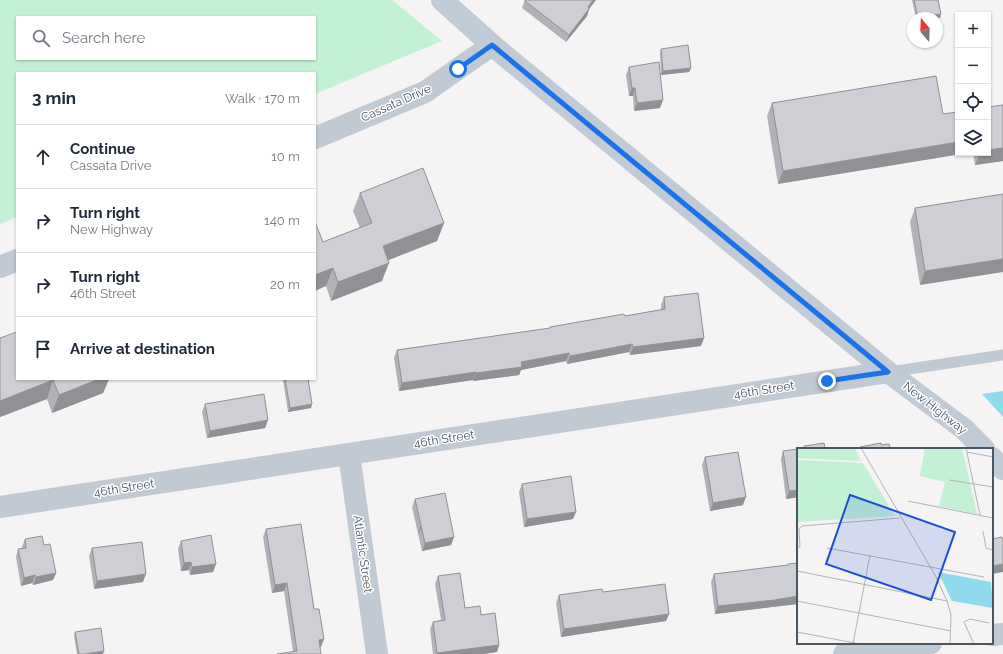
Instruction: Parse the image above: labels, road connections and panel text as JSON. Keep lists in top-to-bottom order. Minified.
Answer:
{"streets":{"main road":["New Highway"],"street":["Cassata Drive","46th Street","Atlantic Street"]},"crossings":[["Cassata Drive","New Highway"],["46th Street","New Highway"],["46th Street","Atlantic Street"]],"north":"top","page":{"map_buttons":["+","−"],"search":"Search here","heading":["3 min","Walk · 170 m"],"list":[["Continue","Cassata Drive","10 m"],["Turn right","New Highway","140 m"],["Turn right","46th Street","20 m"],"Arrive at destination"]}}
